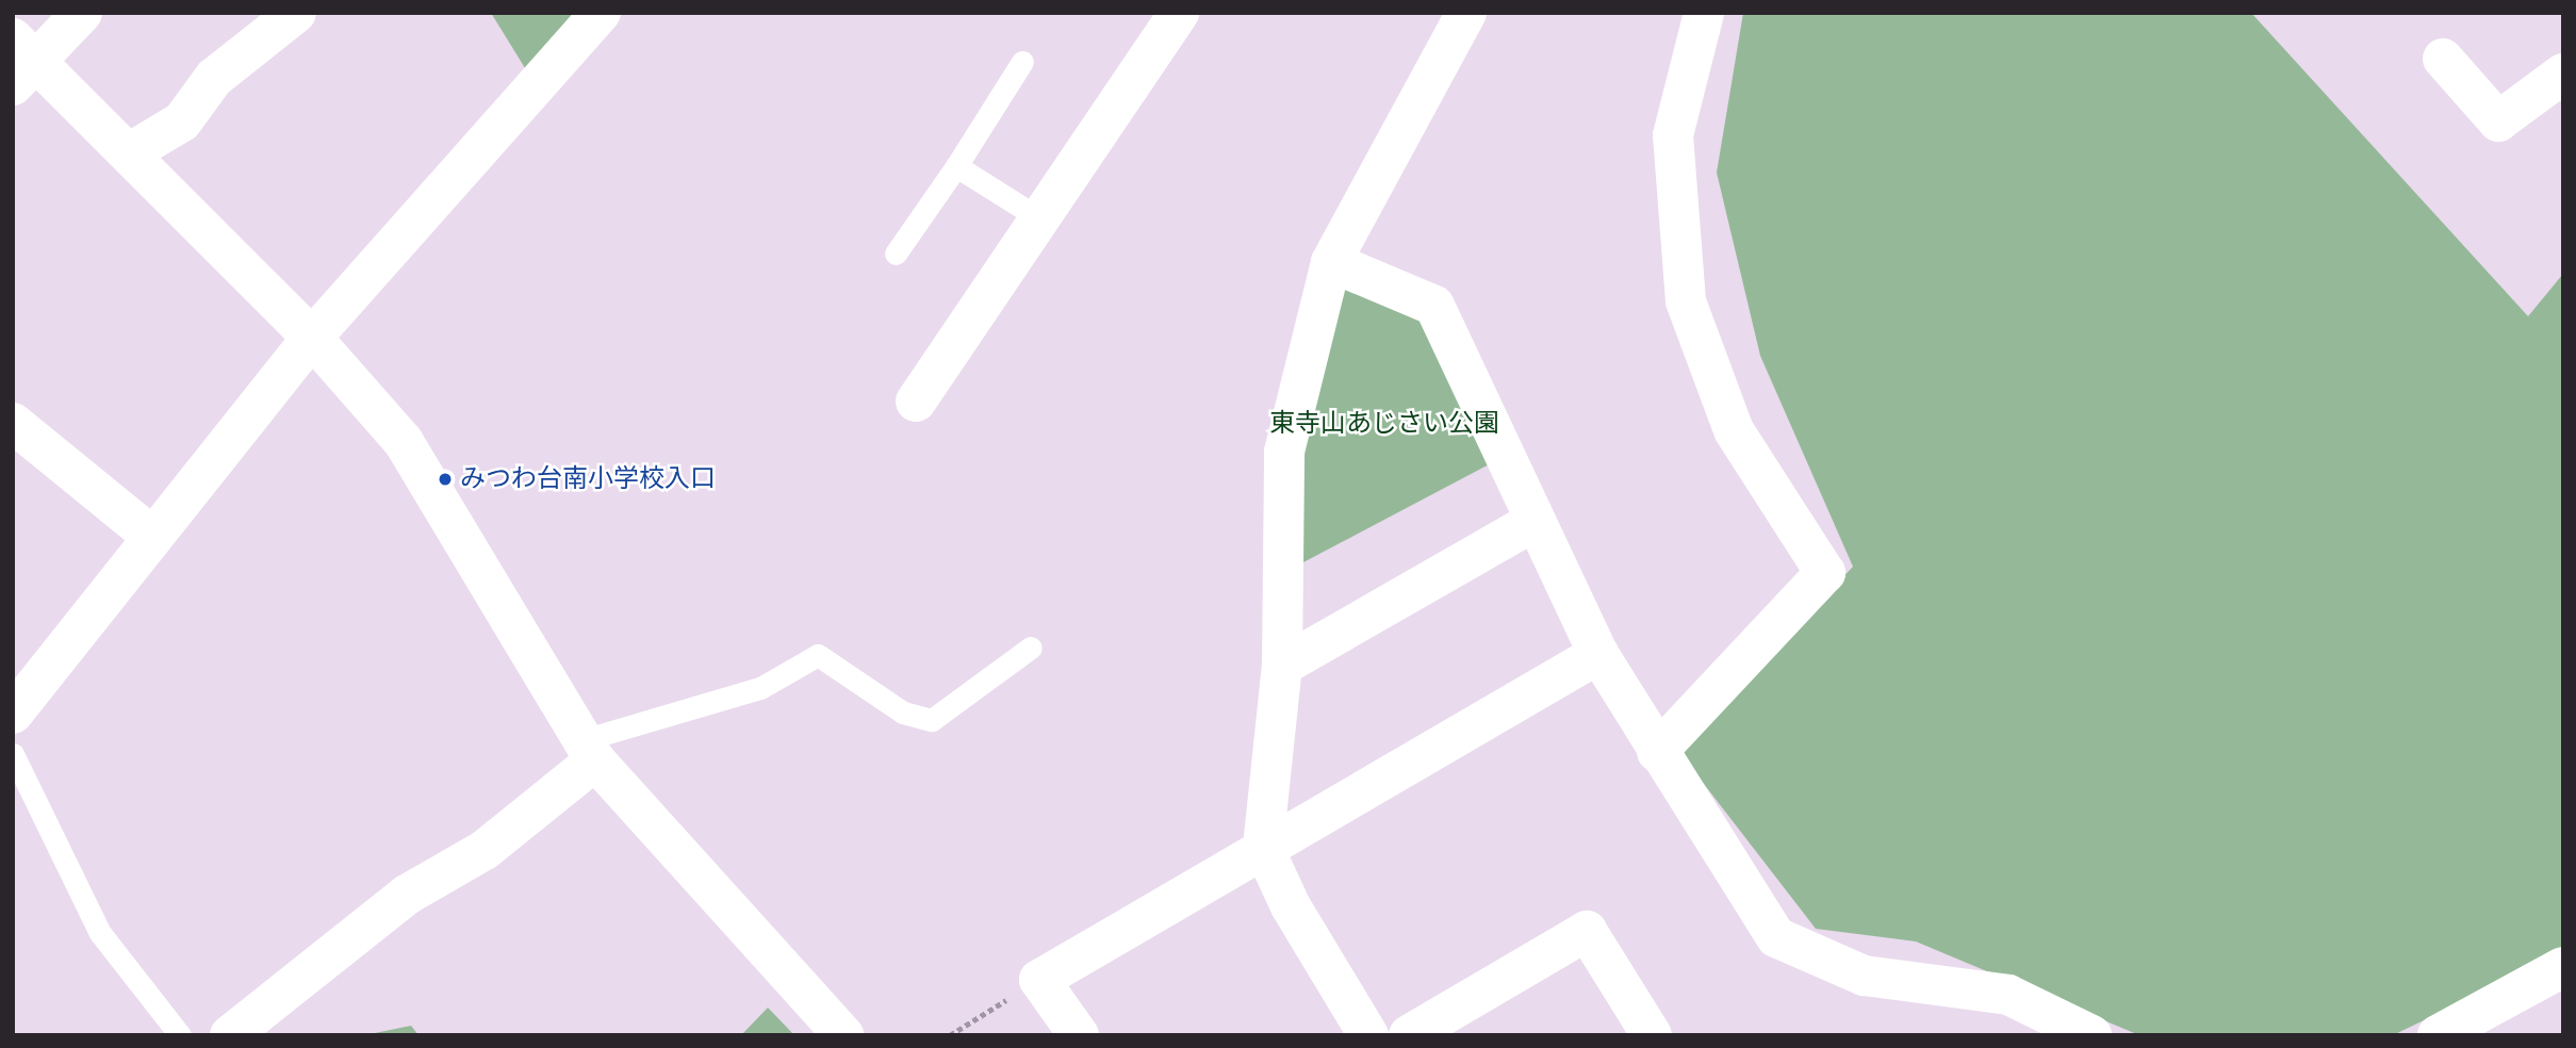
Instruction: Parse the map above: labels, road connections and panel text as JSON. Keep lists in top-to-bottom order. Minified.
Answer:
{"parks":["東寺山あじさい公園"],"places":["みつわ台南小学校入口"]}
